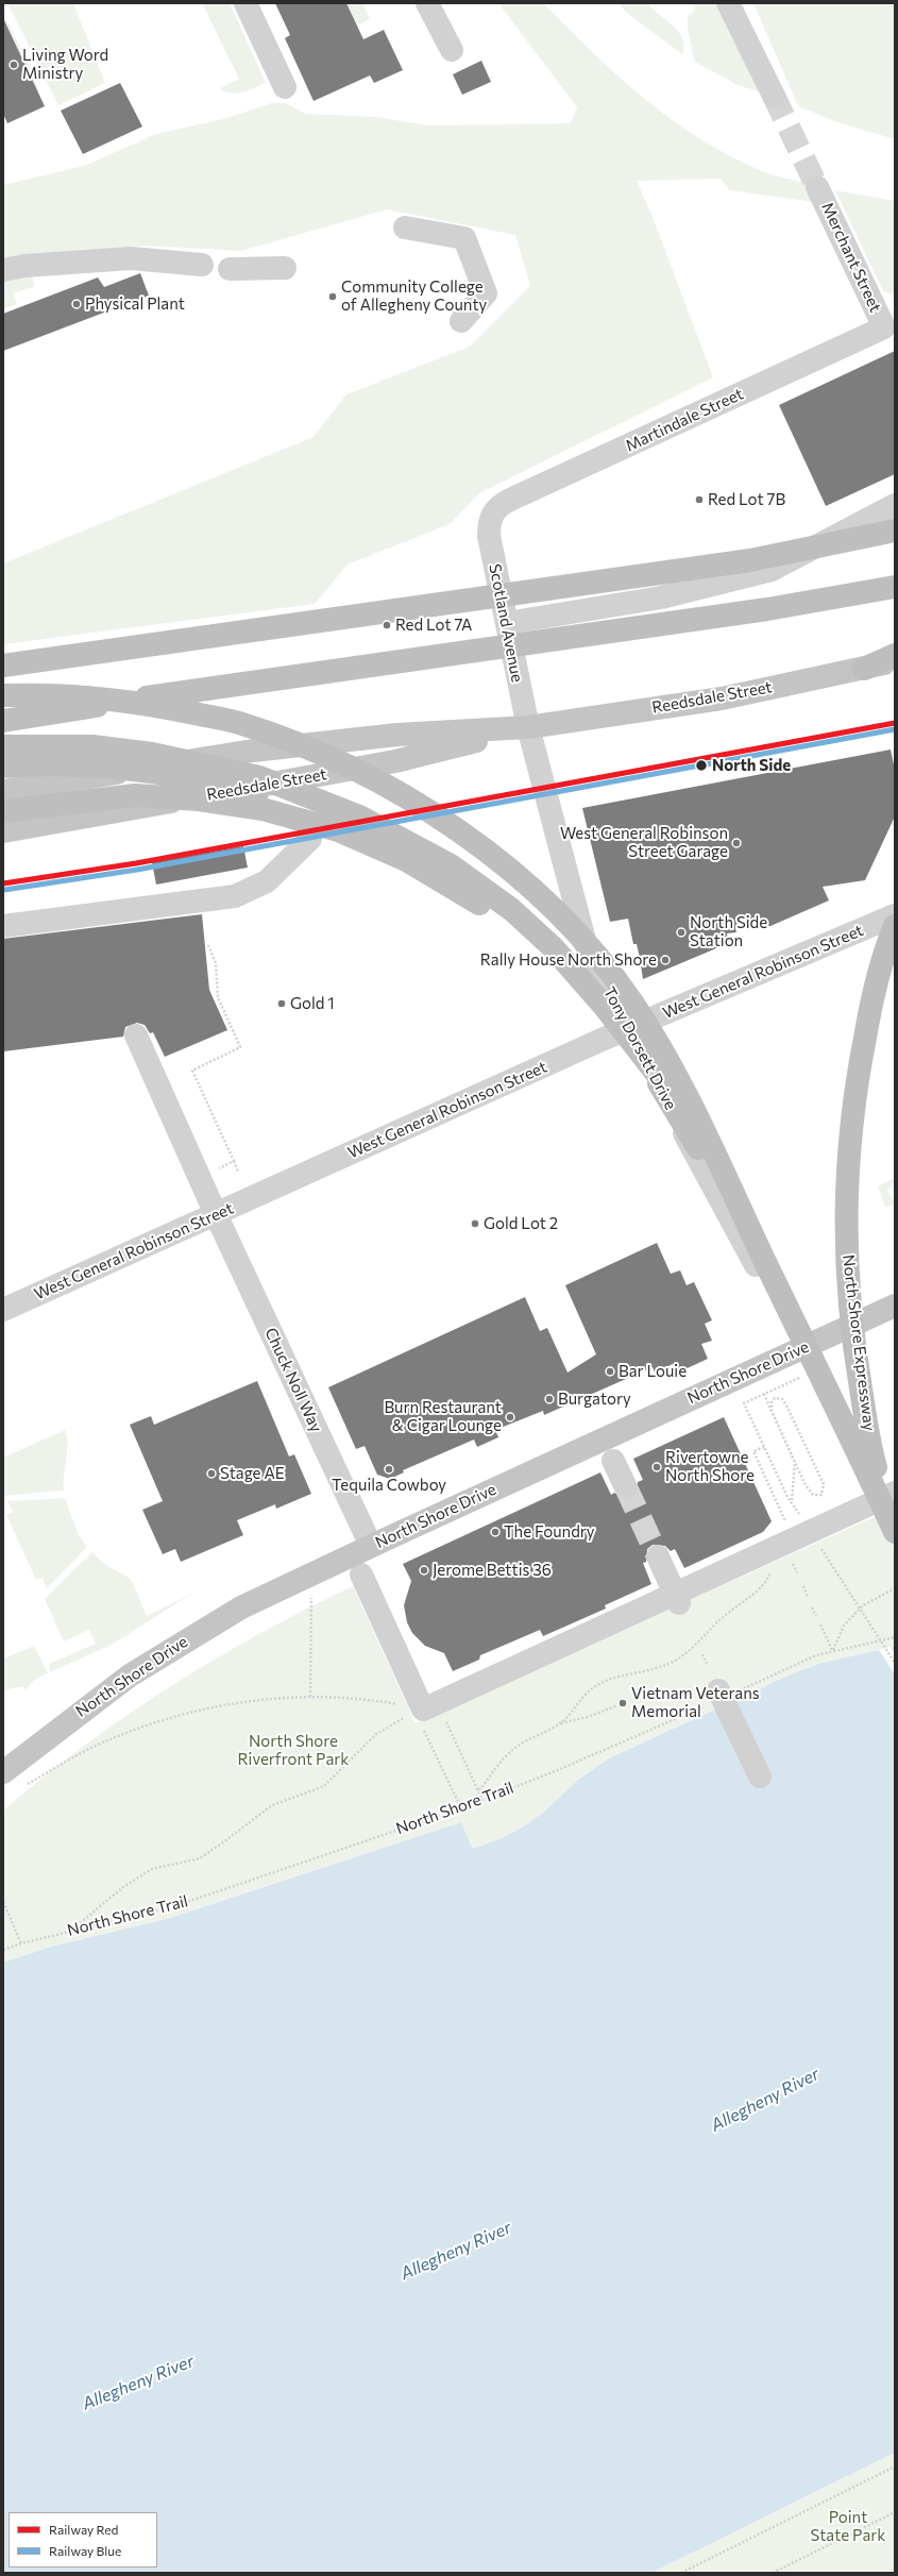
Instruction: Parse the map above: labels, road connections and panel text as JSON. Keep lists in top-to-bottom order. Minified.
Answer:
{"streets":{"highway":["North Shore Expressway"],"main road":["Reedsdale Street","North Shore Drive"],"street":["Merchant Street","Martindale Street","Scotland Avenue","West General Robinson Street","Tony Dorsett Drive","Chuck Noll Way"],"path":["North Shore Trail"]},"crossings":[["Merchant Street","Martindale Street"],["Martindale Street","Scotland Avenue"],["Scotland Avenue","Reedsdale Street"],["Scotland Avenue","Tony Dorsett Drive"],["Reedsdale Street","Tony Dorsett Drive"],["West General Robinson Street","Tony Dorsett Drive"],["West General Robinson Street","Chuck Noll Way"],["Tony Dorsett Drive","North Shore Drive"],["North Shore Drive","Chuck Noll Way"]],"water":["Allegheny River"],"parks":["North Shore Riverfront Park","Point State Park"],"places":["Living Word Ministry","Community College of Allegheny County","Physical Plant","Red Lot 7B","Red Lot 7A","North Side","West General Robinson Street Garage","North Side Station","Rally House North Shore","Gold 1","Gold Lot 2","Bar Louie","Burgatory","Burn Restaurant & Cigar Lounge","Rivertowne North Shore","Tequila Cowboy","Stage AE","The Foundry","Jerome Bettis 36","Vietnam Veterans Memorial"],"lines":["rail line Red","rail line Blue"],"legend":["Railway Red","Railway Blue"]}
